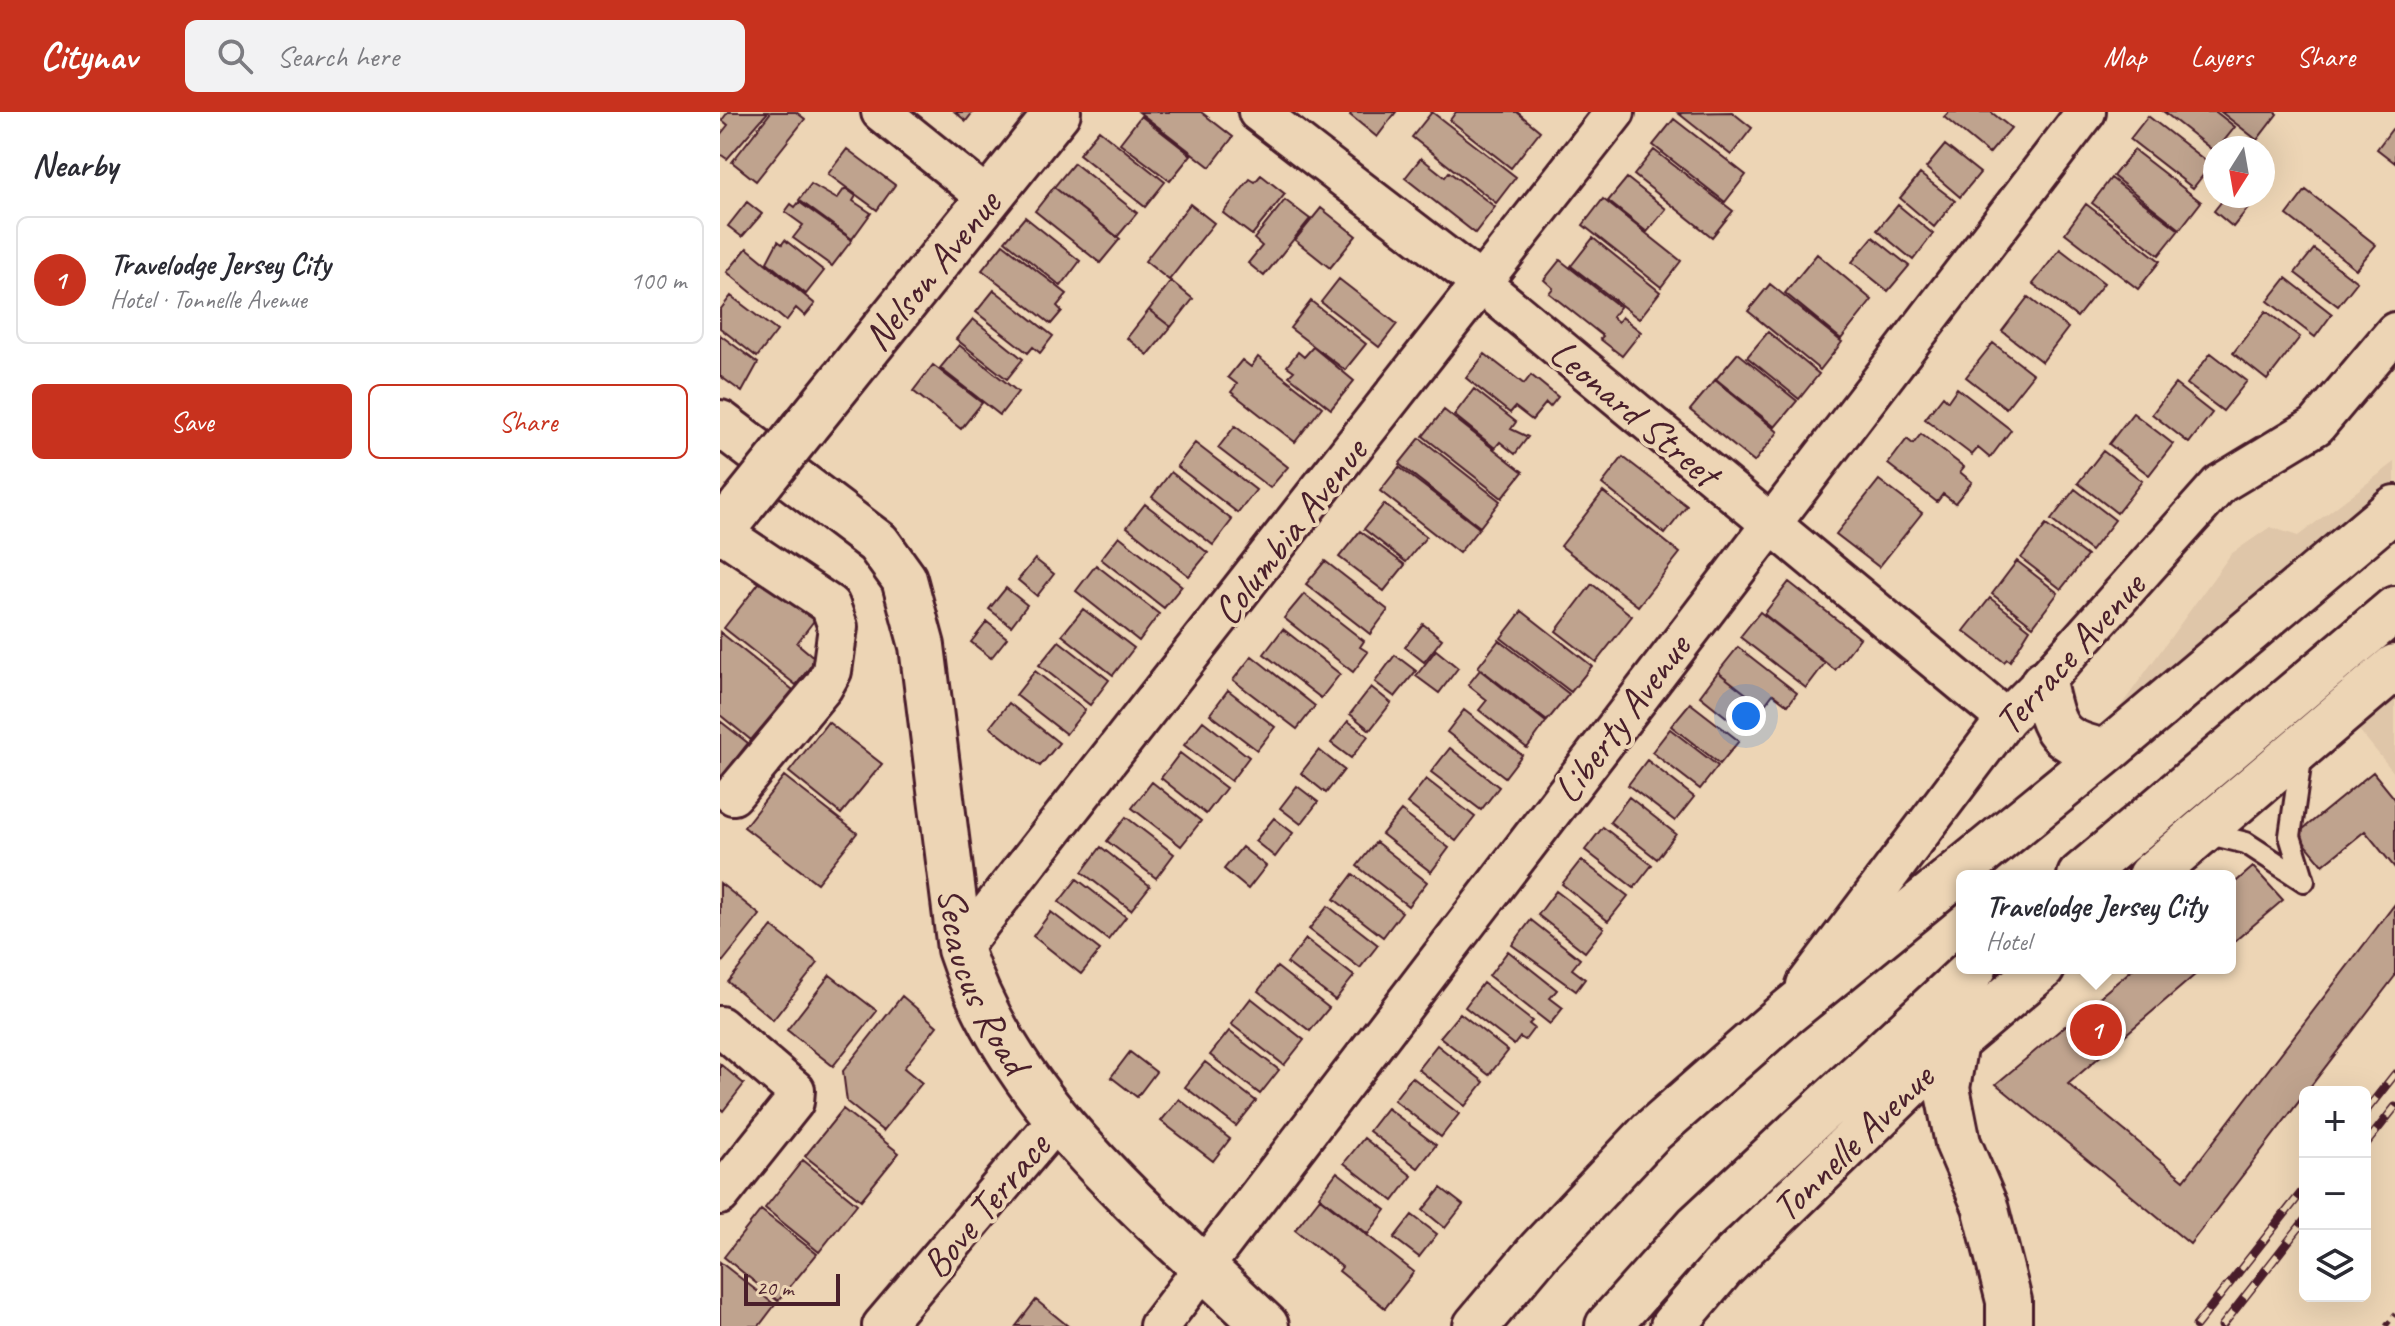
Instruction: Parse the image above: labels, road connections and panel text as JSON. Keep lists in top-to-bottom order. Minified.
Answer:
{"streets":{"main road":["Nelson Avenue","Secaucus Road","Tonnelle Avenue"],"street":["Leonard Street","Columbia Avenue","Terrace Avenue","Liberty Avenue","Bove Terrace"]},"crossings":[["Leonard Street","Columbia Avenue"],["Leonard Street","Terrace Avenue"],["Leonard Street","Liberty Avenue"],["Columbia Avenue","Secaucus Road"],["Liberty Avenue","Secaucus Road"],["Secaucus Road","Bove Terrace"]],"scale_bar":"20 m","north":"bottom","page":{"header":"Citynav","search":"Search here","nav":["Map","Layers","Share"],"heading":"Nearby","list":[{"mark":"1","name":"Travelodge Jersey City","note":"Hotel · Tonnelle Avenue","value":"100 m"}],"buttons":["Save","Share"],"popup":["Travelodge Jersey City","Hotel"],"pins":"1","map_buttons":["+","−"],"scale":"20 m"}}
